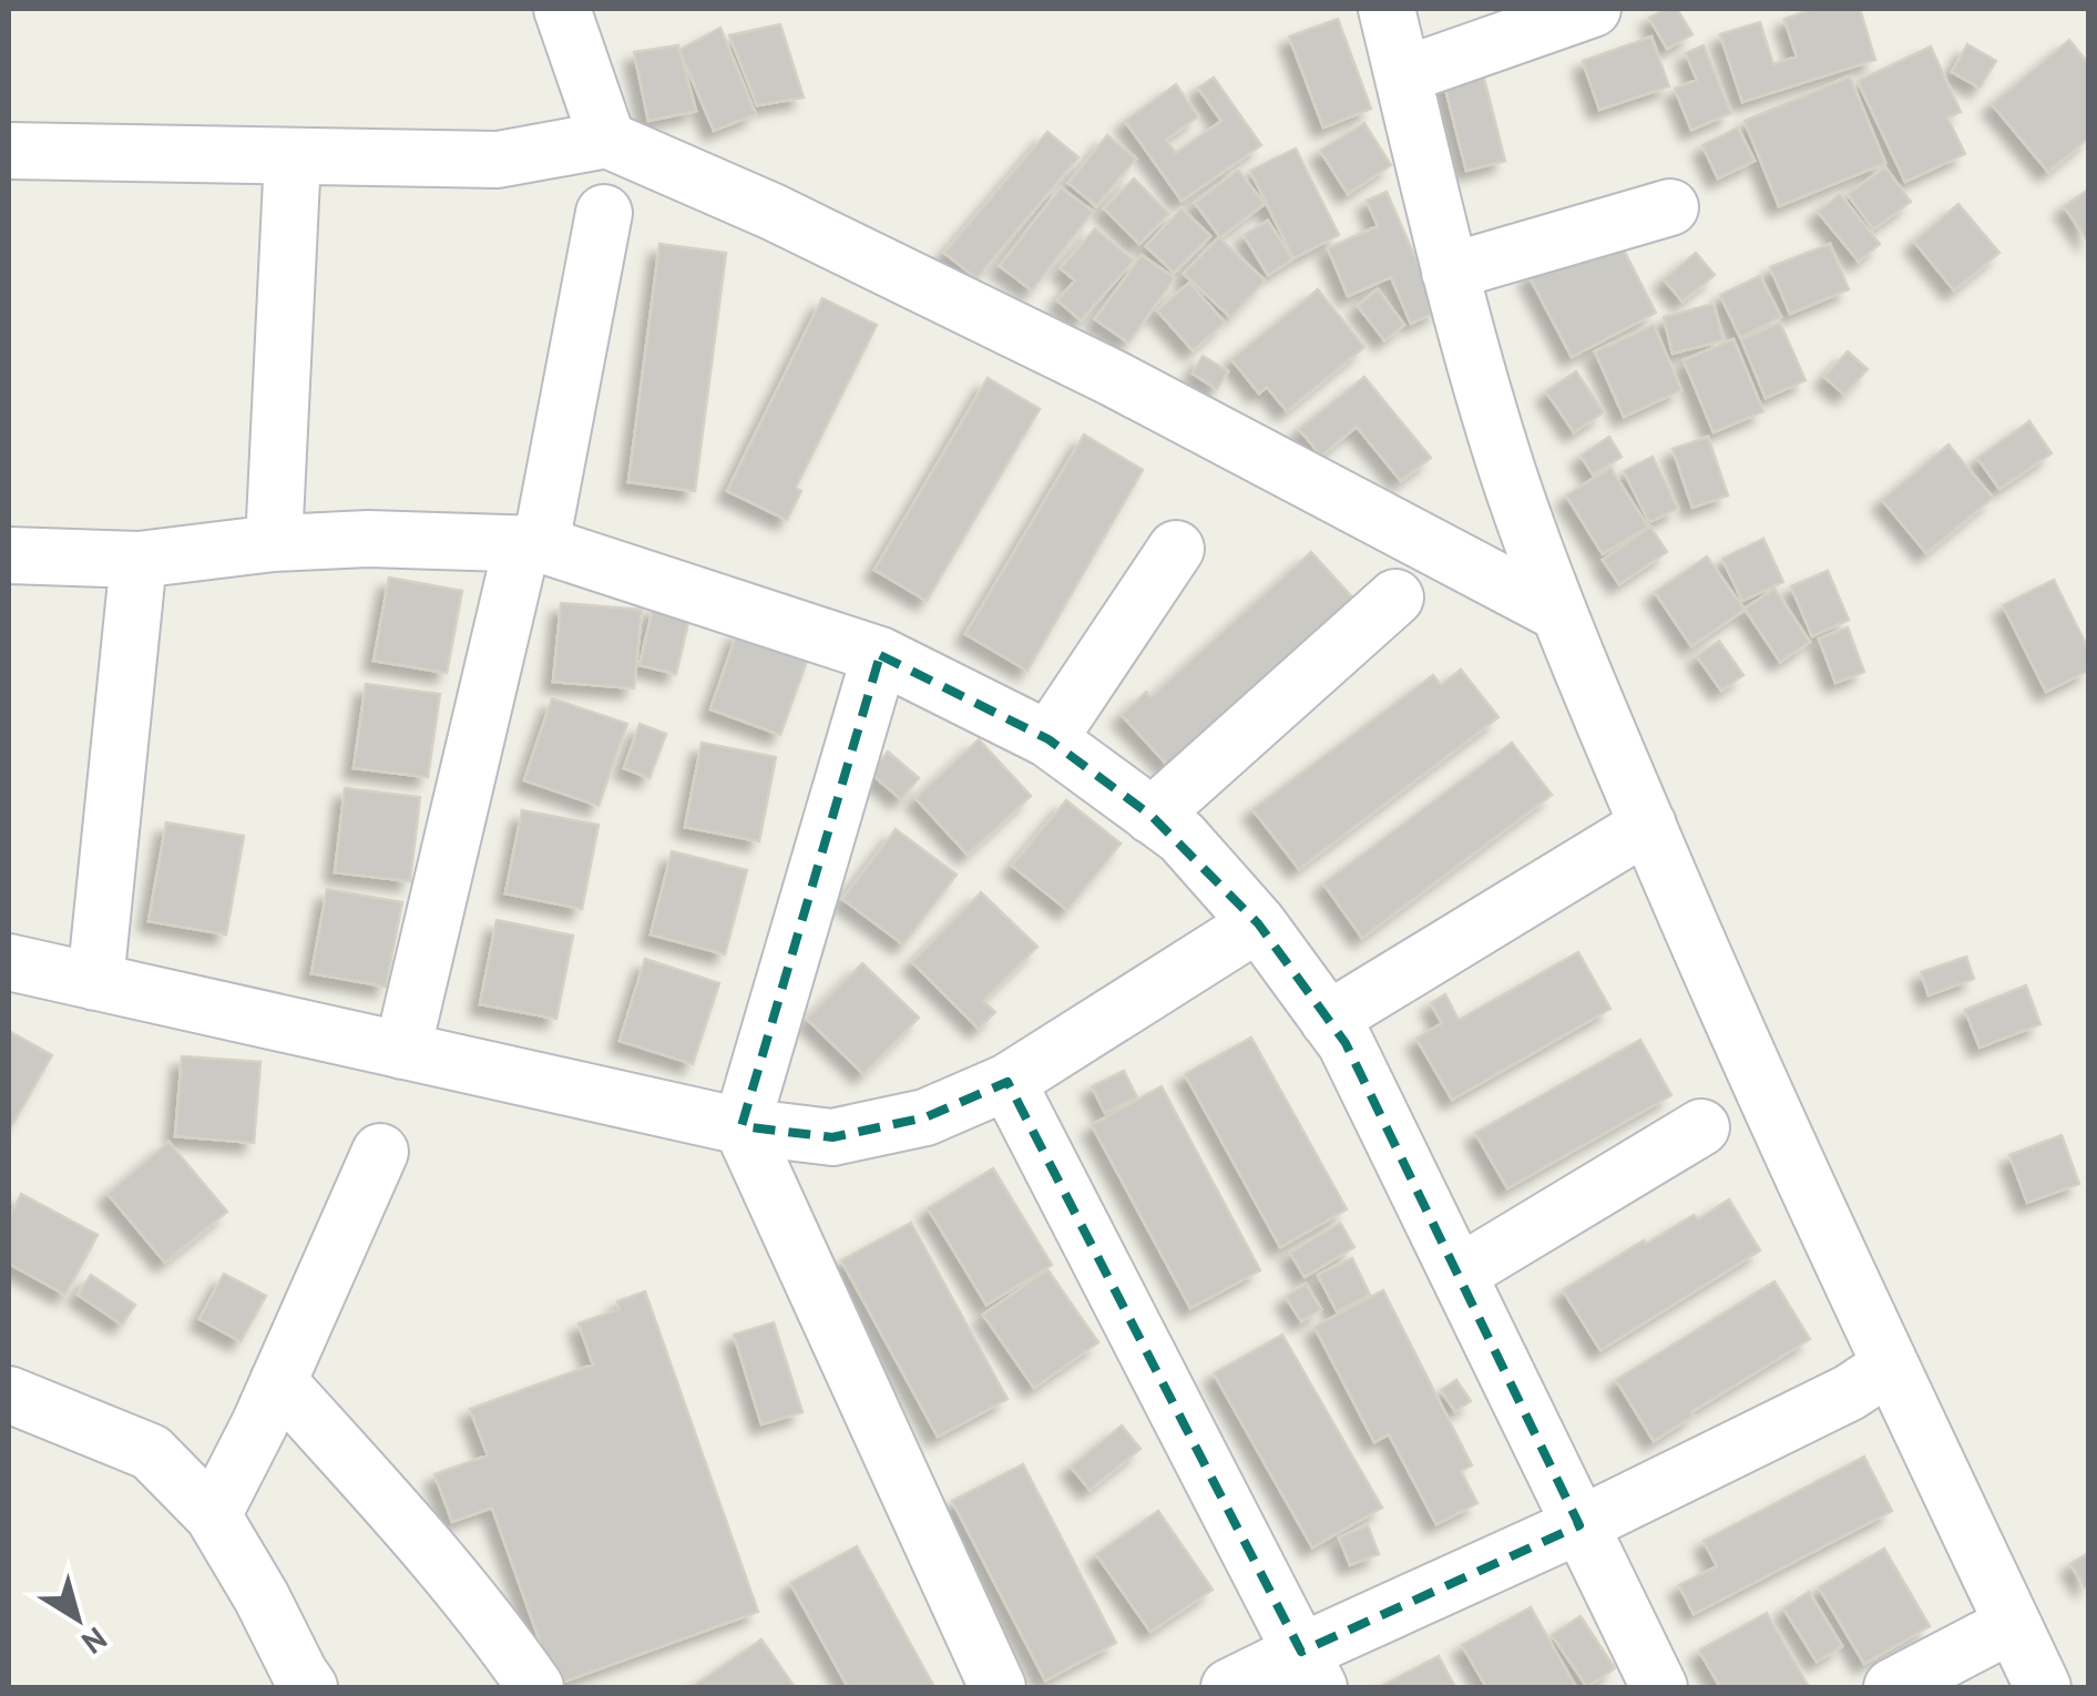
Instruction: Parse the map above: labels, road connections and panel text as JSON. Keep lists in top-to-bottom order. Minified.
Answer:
{"north":"bottom right"}
